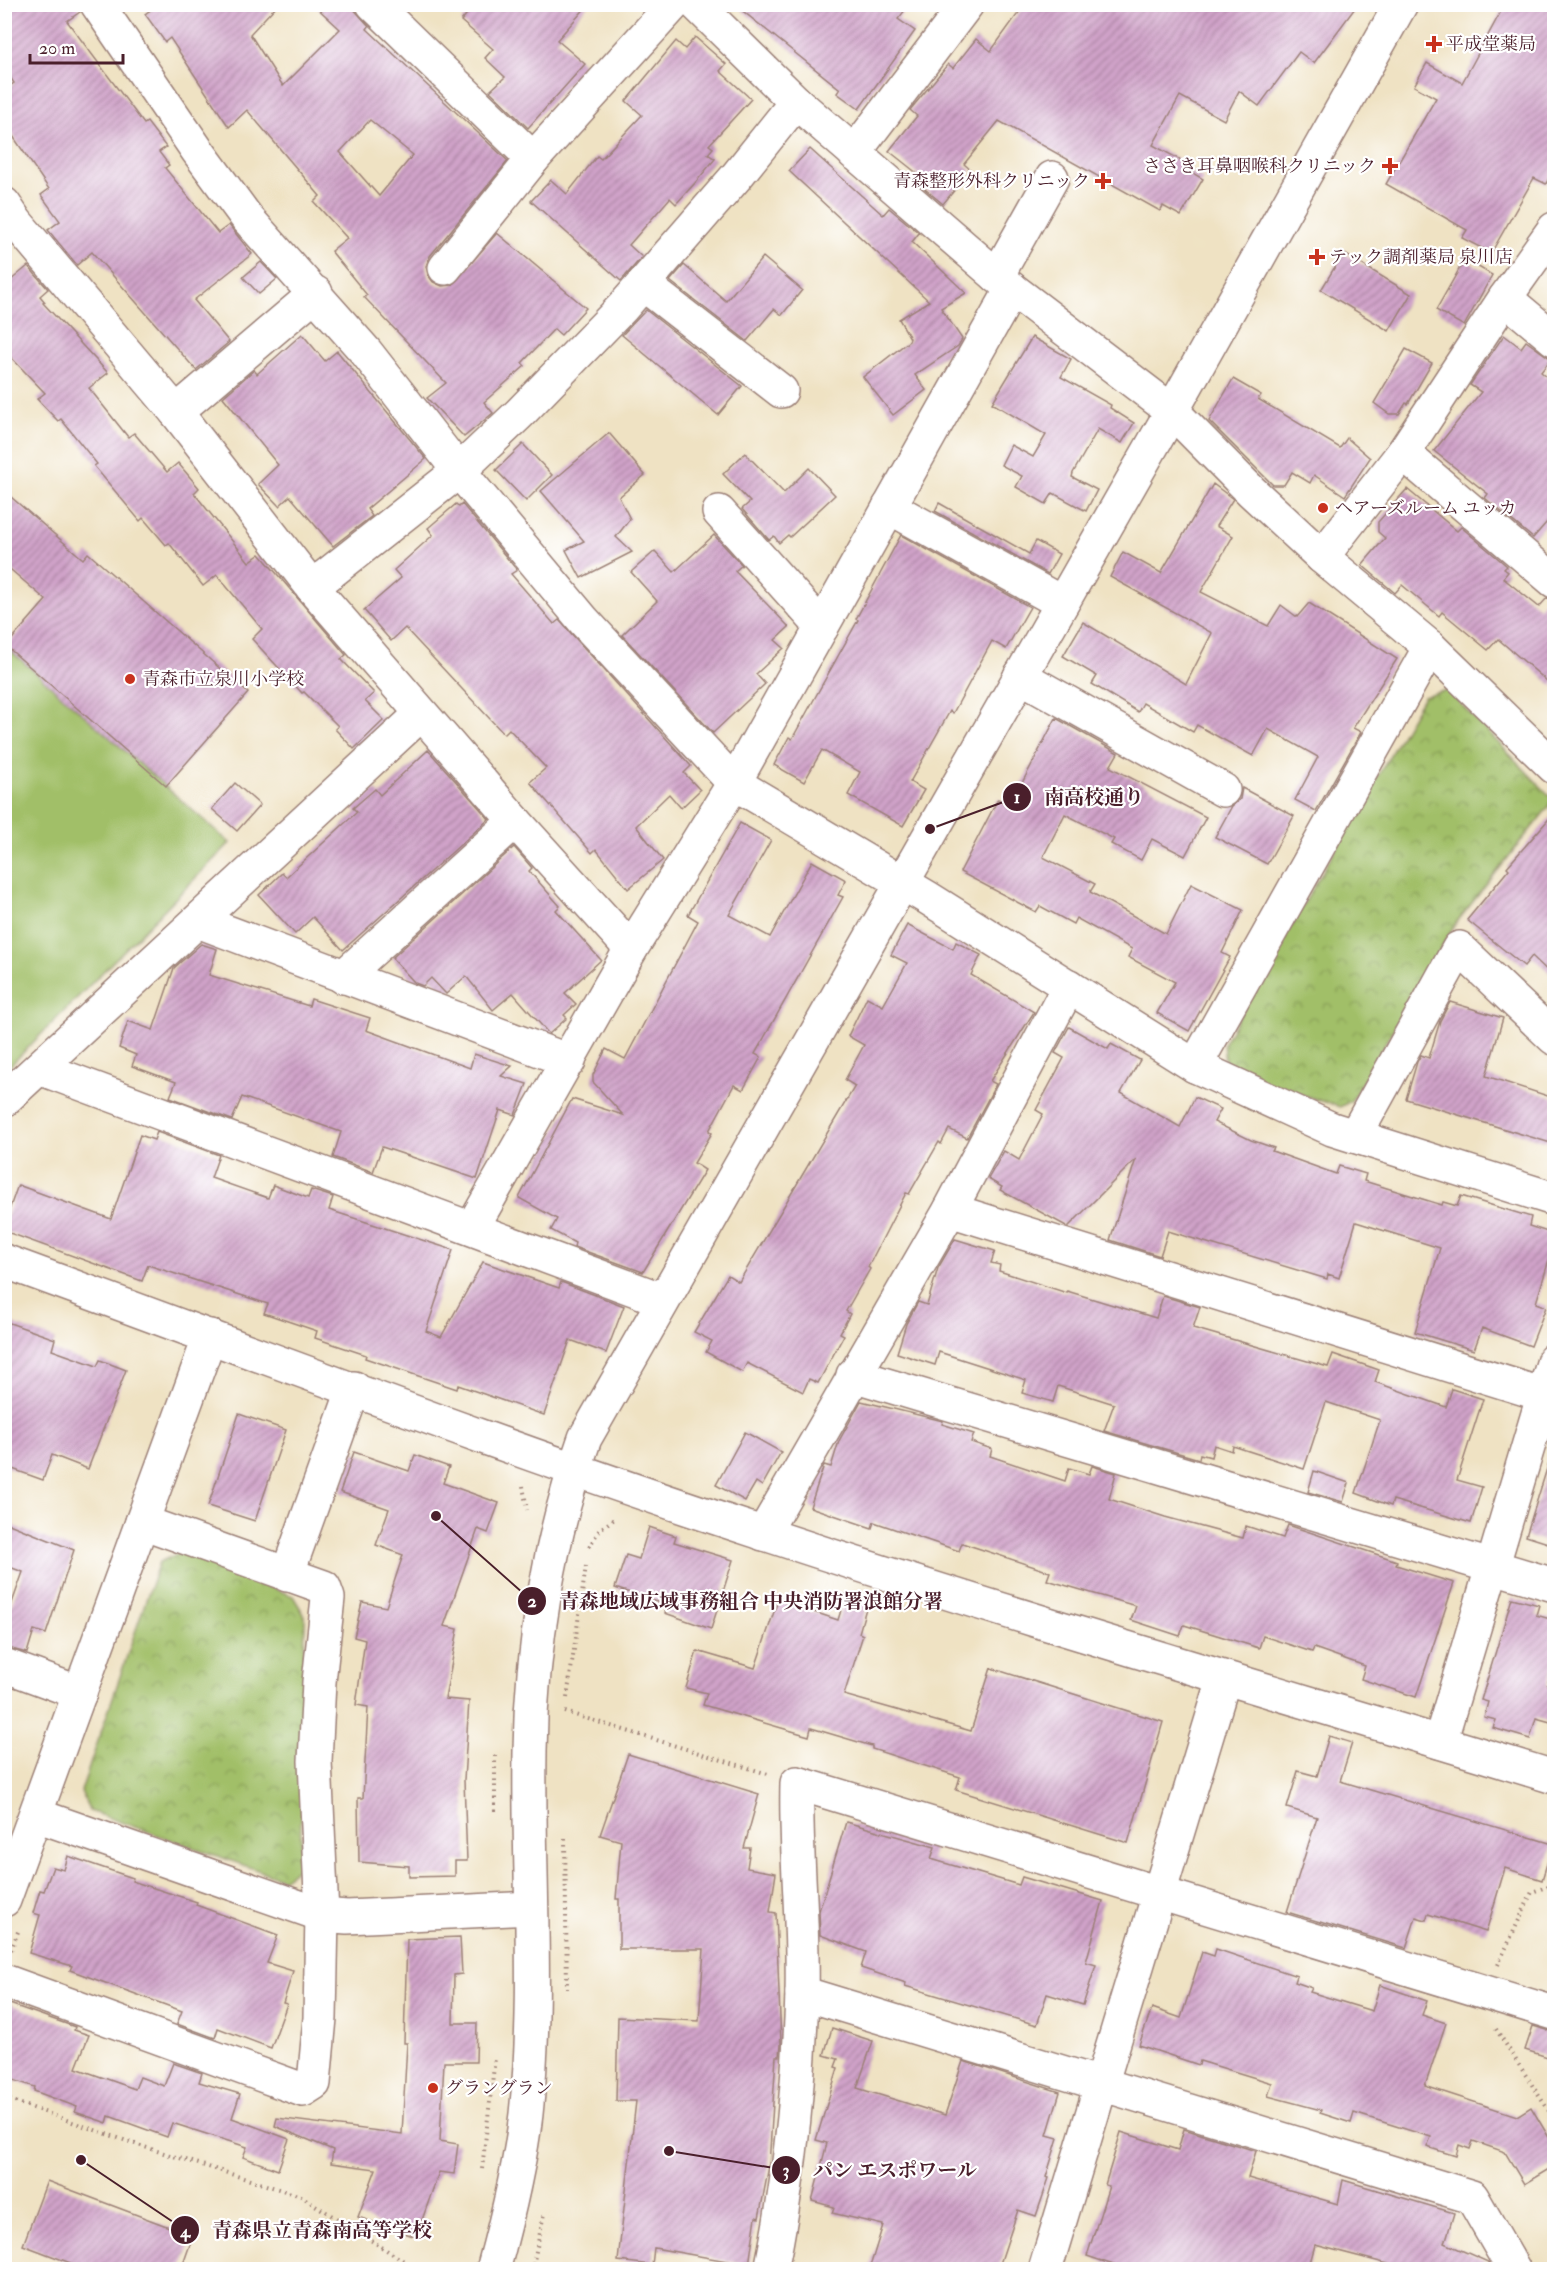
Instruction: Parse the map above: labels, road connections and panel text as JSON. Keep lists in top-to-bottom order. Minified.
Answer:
{"places":{"health":["平成堂薬局","ささき耳鼻咽喉科クリニック","青森整形外科クリニック","テック調剤薬局 泉川店"],"other":["ヘアーズルーム ユッカ","青森市立泉川小学校","南高校通り","青森地域広域事務組合 中央消防署浪館分署","グラングラン","パン エスポワール","青森県立青森南高等学校"]},"scale_bar":"20 m"}
